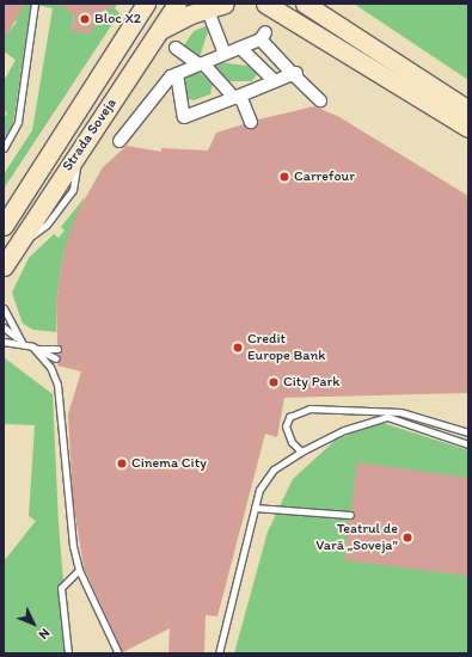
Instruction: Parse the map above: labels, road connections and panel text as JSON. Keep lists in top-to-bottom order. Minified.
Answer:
{"streets":{"main road":["Strada Soveja"]},"places":["Bloc X2","Carrefour","Credit Europe Bank","City Park","Cinema City","Teatrul de Vară „Soveja”"],"north":"bottom right"}
